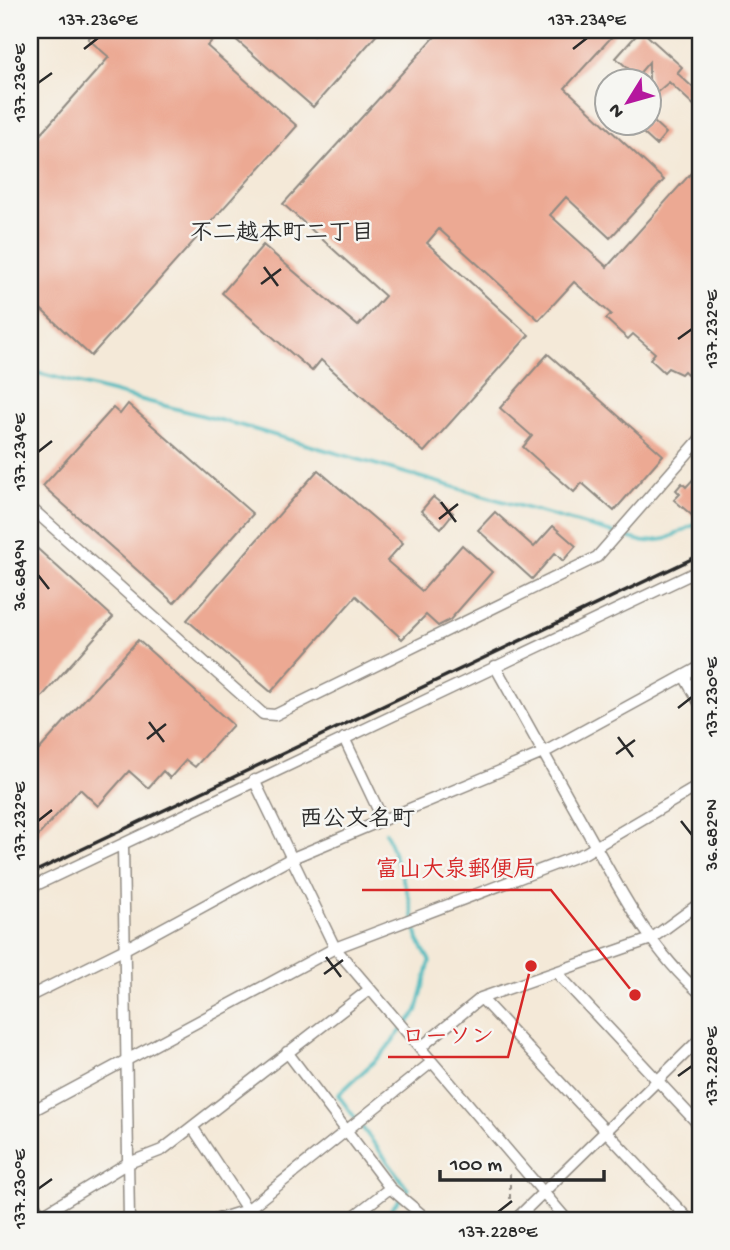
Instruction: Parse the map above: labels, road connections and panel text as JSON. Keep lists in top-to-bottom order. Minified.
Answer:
{"districts":["不二越本町二丁目","西公文名町"],"places":["ローソン","富山大泉郵便局"],"scale_bar":"100 m","north":"bottom left","coordinates":["137.236°E","137.234°E","137.232°E","36.684°N","137.230°E","36.682°N","137.228°E"]}
